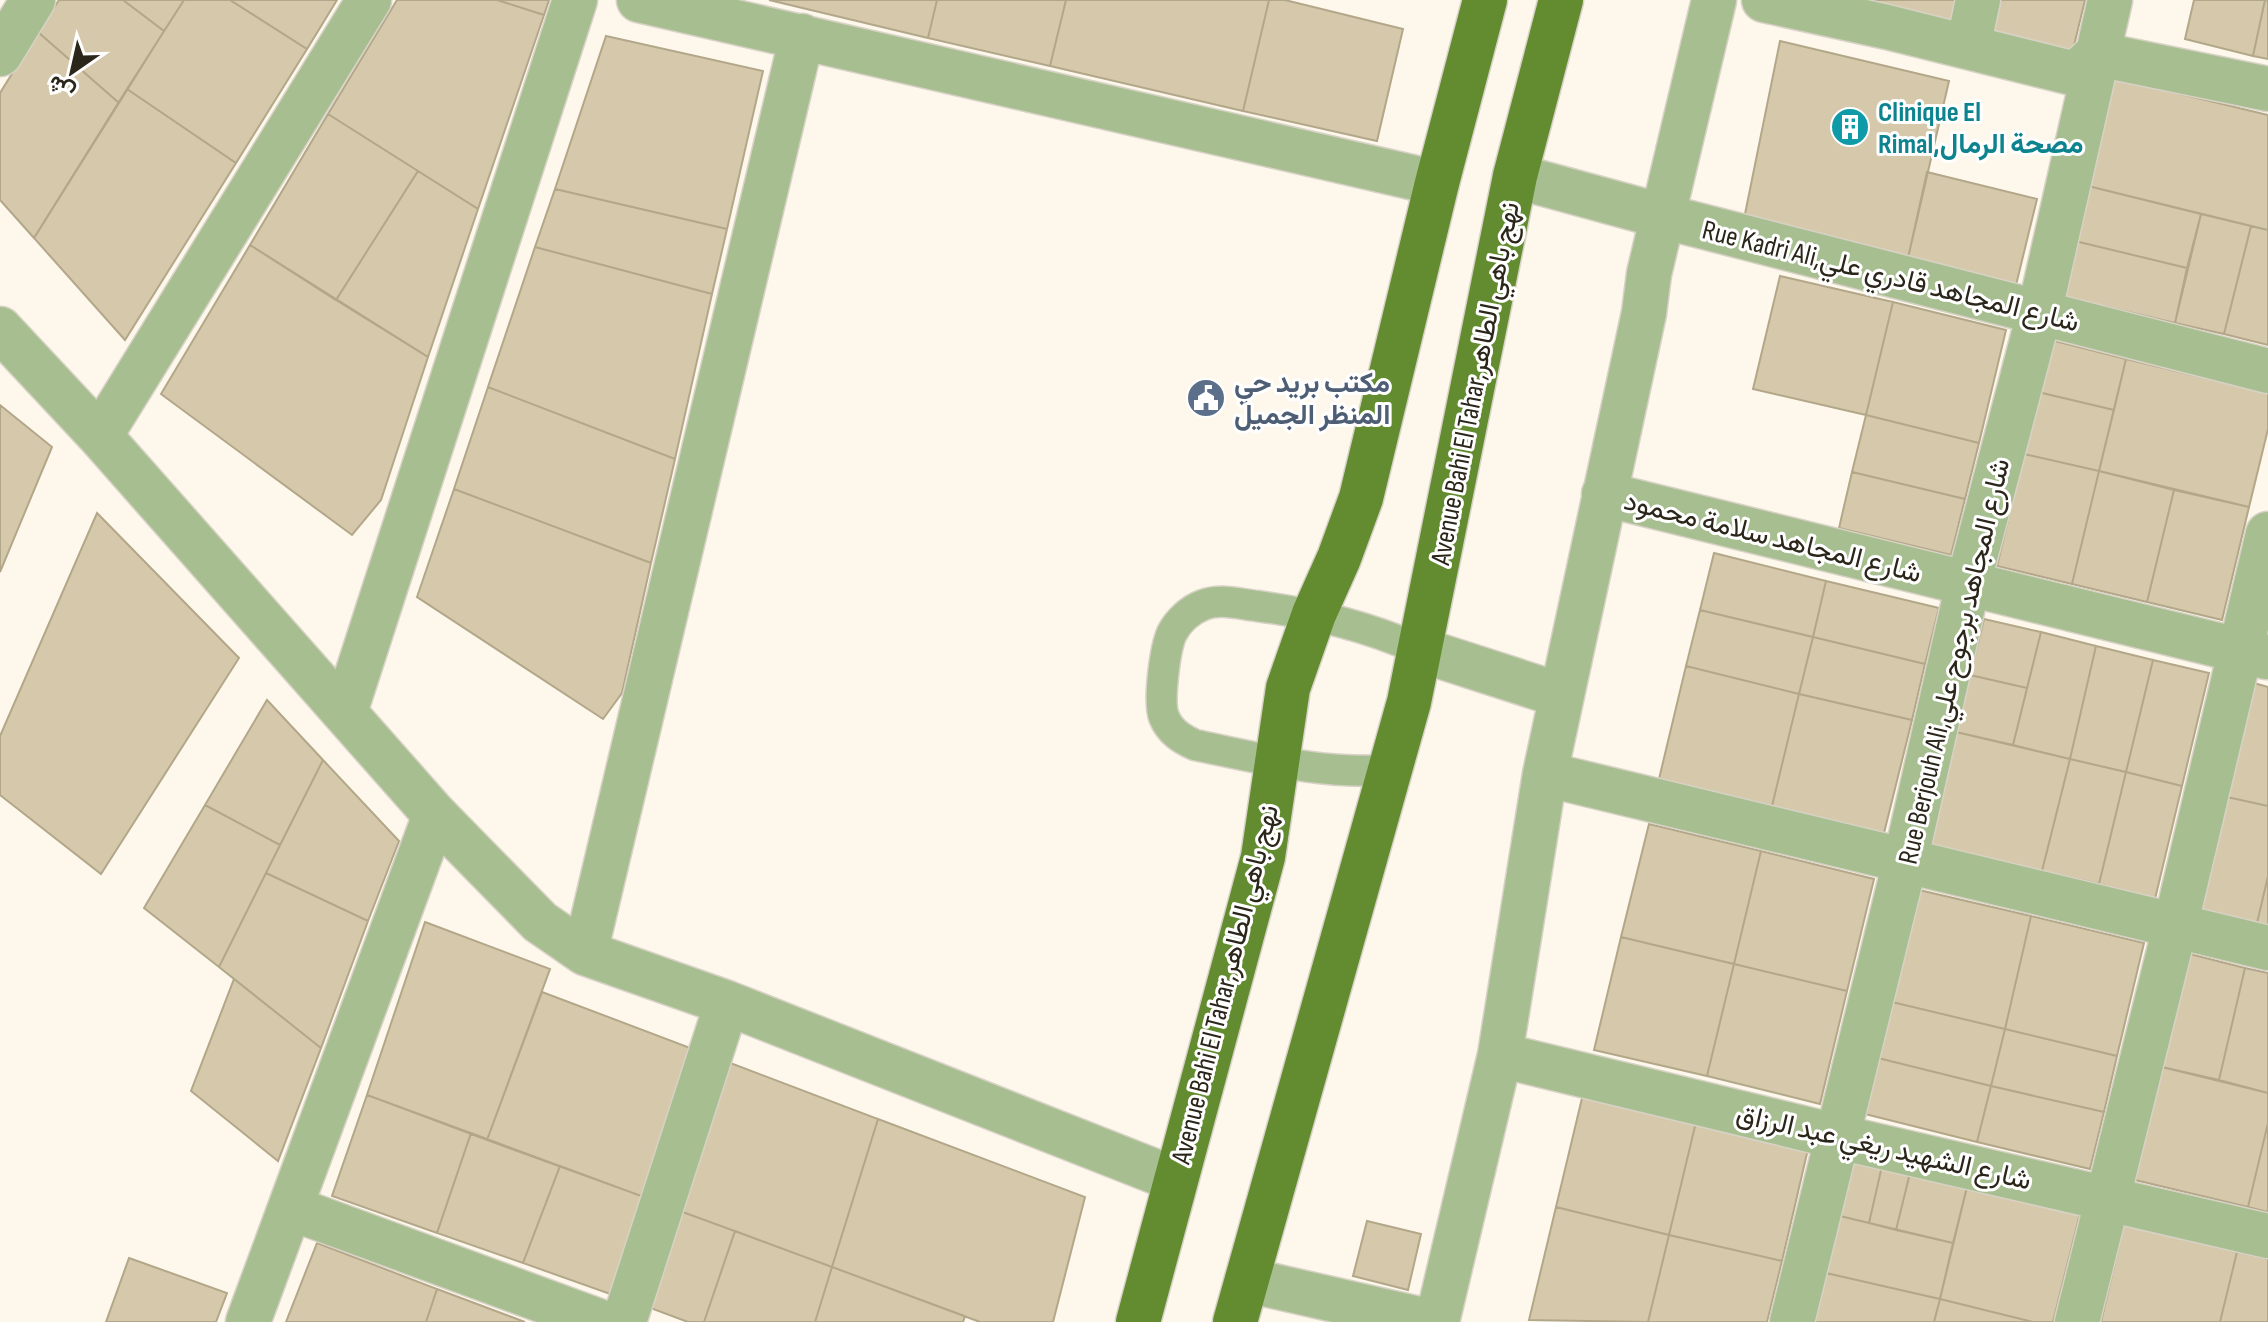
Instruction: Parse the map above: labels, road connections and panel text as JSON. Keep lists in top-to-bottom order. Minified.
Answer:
{"streets":{"main road":["Avenue Bahi El Tahar,نهج باهي الطاهر"],"street":["Rue Kadri Ali,شارع المجاهد قادري علي","شارع المجاهد سلامة محمود","Rue Berjouh Ali,شارع المجاهد برجوح علي","شارع الشهيد ريغي عبد الرزاق"]},"crossings":[["Rue Kadri Ali,شارع المجاهد قادري علي","Avenue Bahi El Tahar,نهج باهي الطاهر"],["Rue Kadri Ali,شارع المجاهد قادري علي","Rue Berjouh Ali,شارع المجاهد برجوح علي"],["شارع المجاهد سلامة محمود","Rue Berjouh Ali,شارع المجاهد برجوح علي"],["Rue Berjouh Ali,شارع المجاهد برجوح علي","شارع الشهيد ريغي عبد الرزاق"]],"places":{"building":["Clinique El Rimal,مصحة الرمال"],"public building":["مكتب بريد حي المنظر الجميل"]},"north":"bottom left"}
